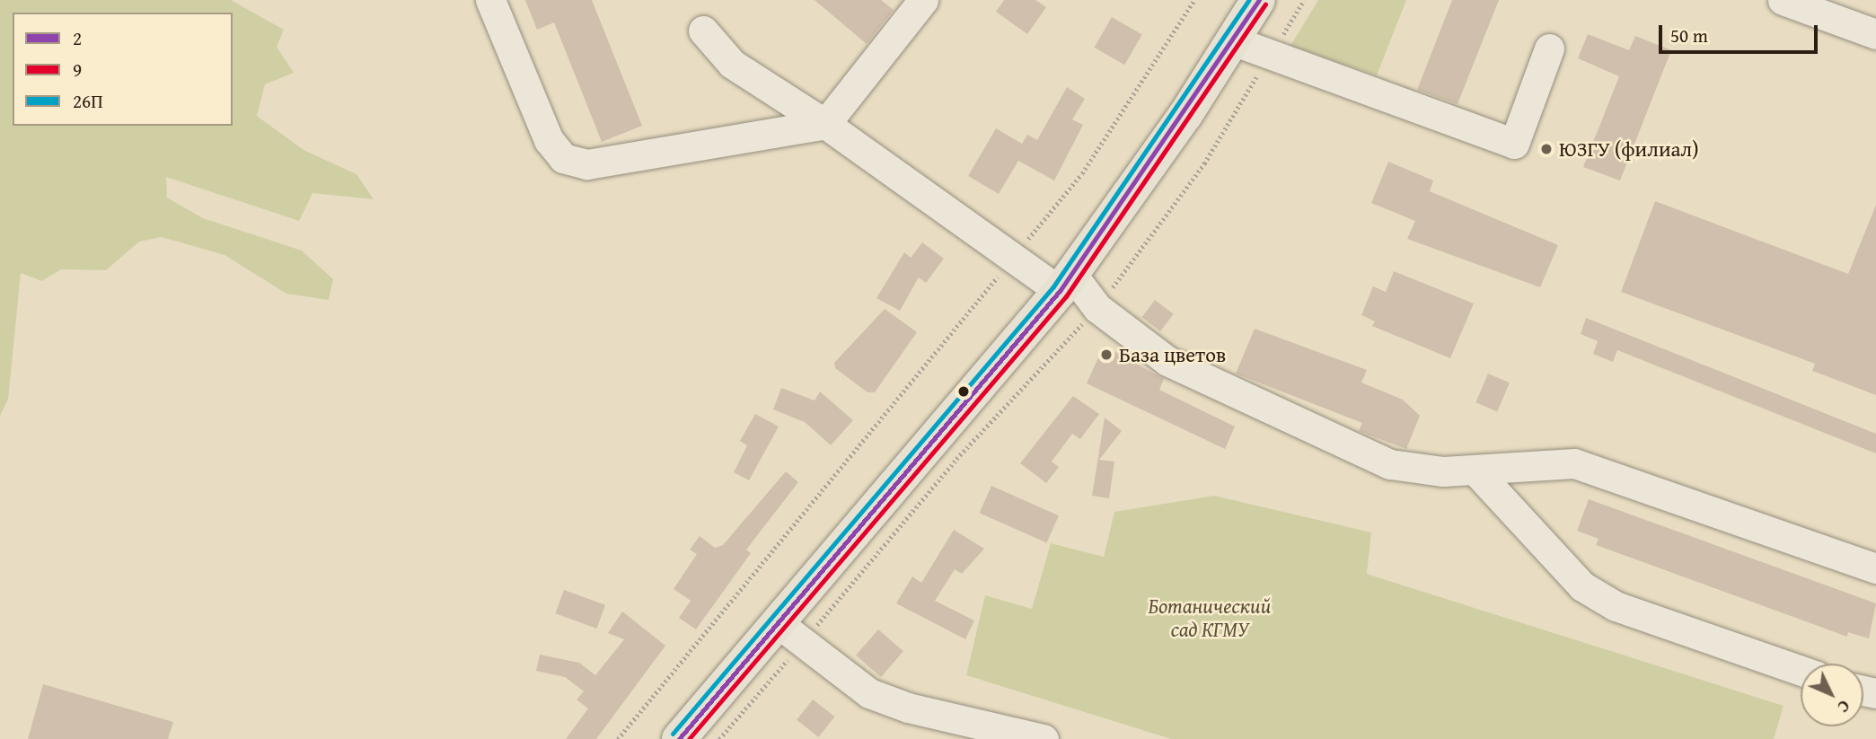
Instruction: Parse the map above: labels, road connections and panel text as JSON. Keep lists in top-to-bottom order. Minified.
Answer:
{"parks":["Ботанический сад КГМУ"],"places":["ЮЗГУ (филиал)","База цветов"],"lines":["transit line 2","transit line 26П","transit line 9"],"legend":["2","9","26П"],"scale_bar":"50 m","north":"bottom right"}
